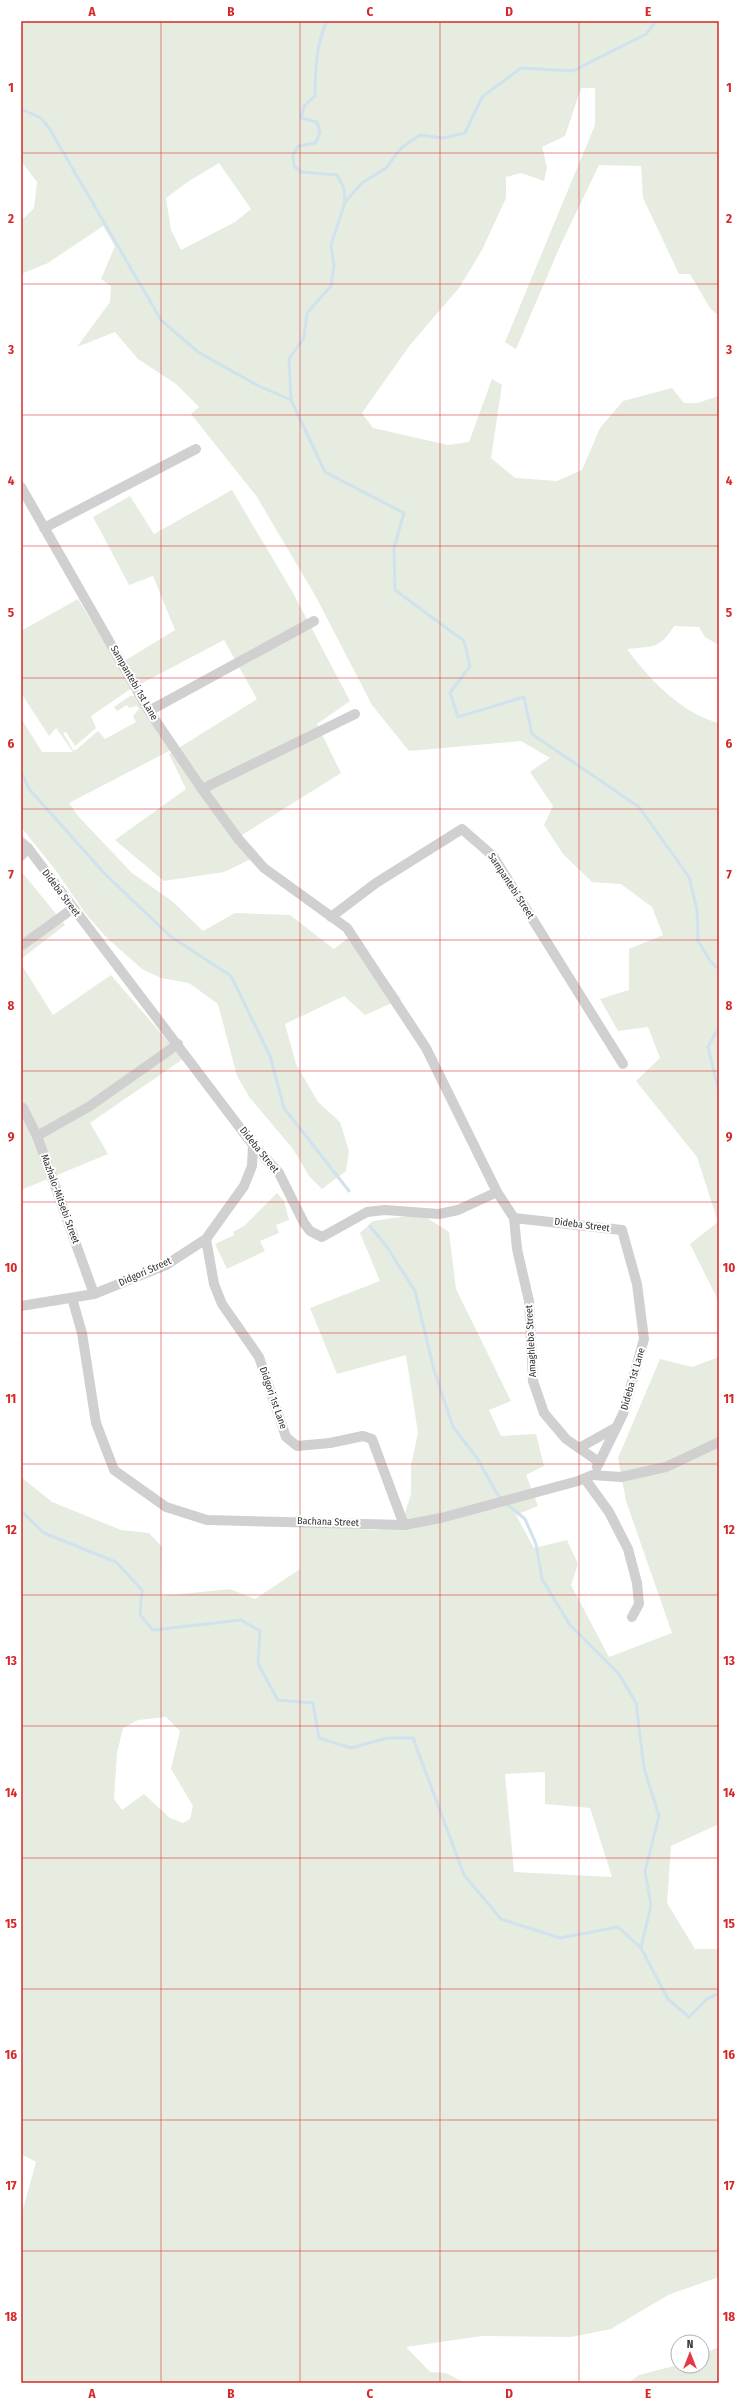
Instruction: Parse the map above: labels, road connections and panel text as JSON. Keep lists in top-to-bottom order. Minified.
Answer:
{"streets":{"street":["Sampantebi 1st Lane","Sampantebi Street","Dideba Street","Mazhalo-Mitsebi Street","Didgori Street","Amaghleba Street","Dideba 1st Lane","Didgori 1st Lane","Bachana Street"]},"crossings":[["Sampantebi 1st Lane","Sampantebi Street"],["Dideba Street","Didgori Street"],["Dideba Street","Amaghleba Street"],["Dideba Street","Dideba 1st Lane"],["Mazhalo-Mitsebi Street","Didgori Street"],["Didgori Street","Didgori 1st Lane"],["Didgori Street","Bachana Street"],["Amaghleba Street","Dideba 1st Lane"],["Dideba 1st Lane","Bachana Street"],["Didgori 1st Lane","Bachana Street"]],"north":"top","grid":{"columns":["A","B","C","D","E"],"rows":["1","2","3","4","5","6","7","8","9","10","11","12","13","14","15","16","17","18"]}}
